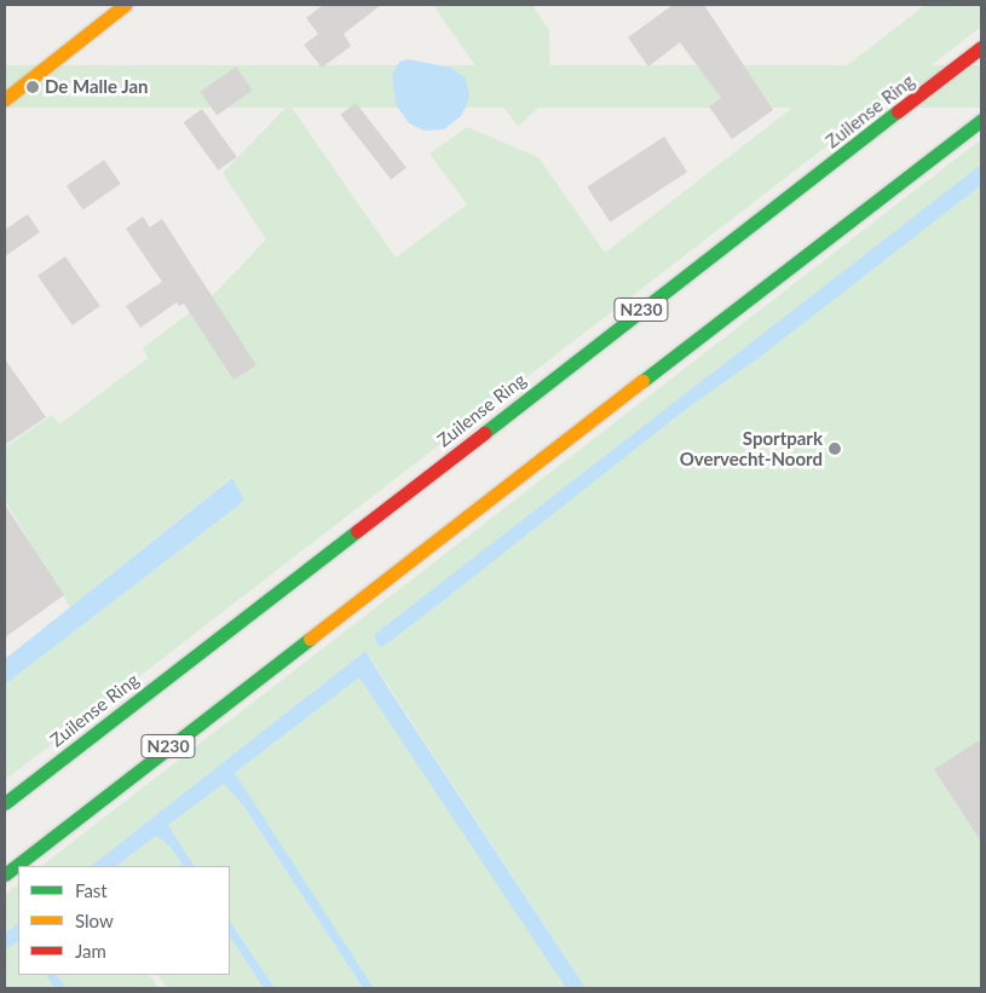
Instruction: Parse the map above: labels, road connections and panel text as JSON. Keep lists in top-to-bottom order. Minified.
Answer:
{"streets":{"main road":["Zuilense Ring","N230"]},"places":["De Malle Jan","Sportpark Overvecht-Noord"],"legend":["Fast","Slow","Jam"]}
